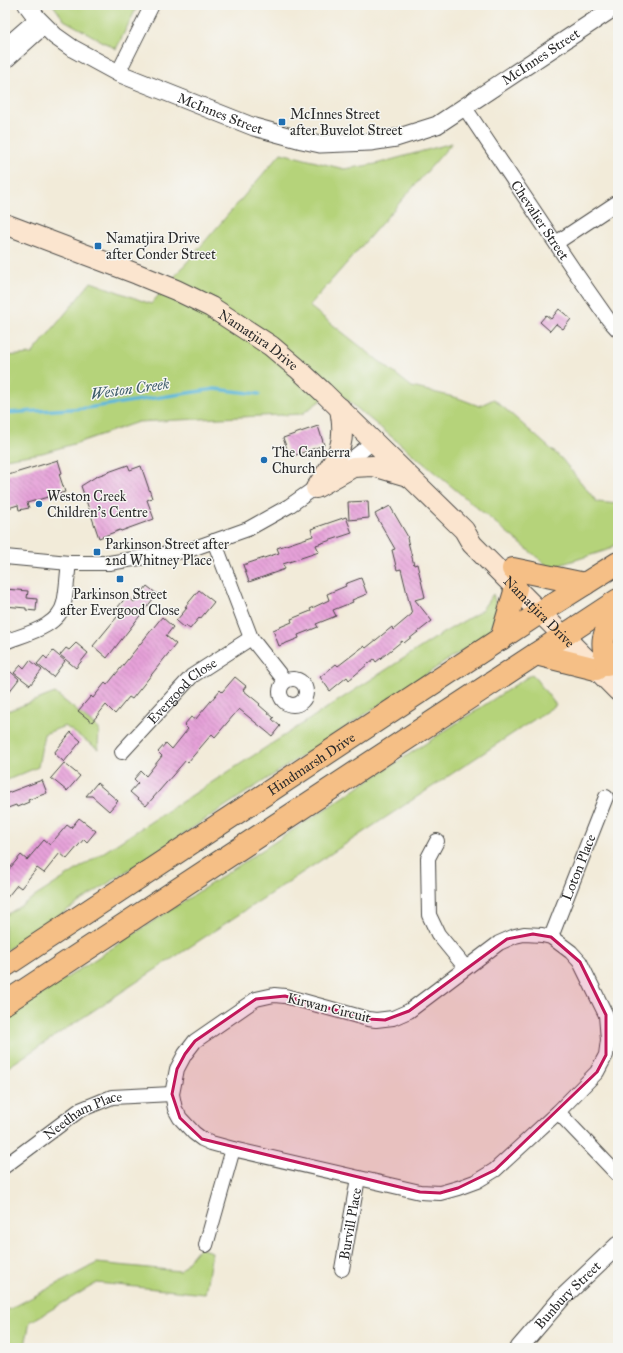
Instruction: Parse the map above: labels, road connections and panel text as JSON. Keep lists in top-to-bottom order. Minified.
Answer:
{"streets":{"main road":["Namatjira Drive","Hindmarsh Drive"],"street":["McInnes Street","Chevalier Street","Evergood Close","Loton Place","Kirwan Circuit","Needham Place","Burvill Place","Bunbury Street"]},"crossings":[["McInnes Street","Chevalier Street"],["Namatjira Drive","Hindmarsh Drive"],["Loton Place","Kirwan Circuit"],["Kirwan Circuit","Needham Place"],["Kirwan Circuit","Burvill Place"]],"water":["Weston Creek"],"places":{"transit":["McInnes Street after Buvelot Street","Namatjira Drive after Conder Street","Parkinson Street after 2nd Whitney Place","Parkinson Street after Evergood Close"],"other":["The Canberra Church","Weston Creek Children’s Centre"]}}
